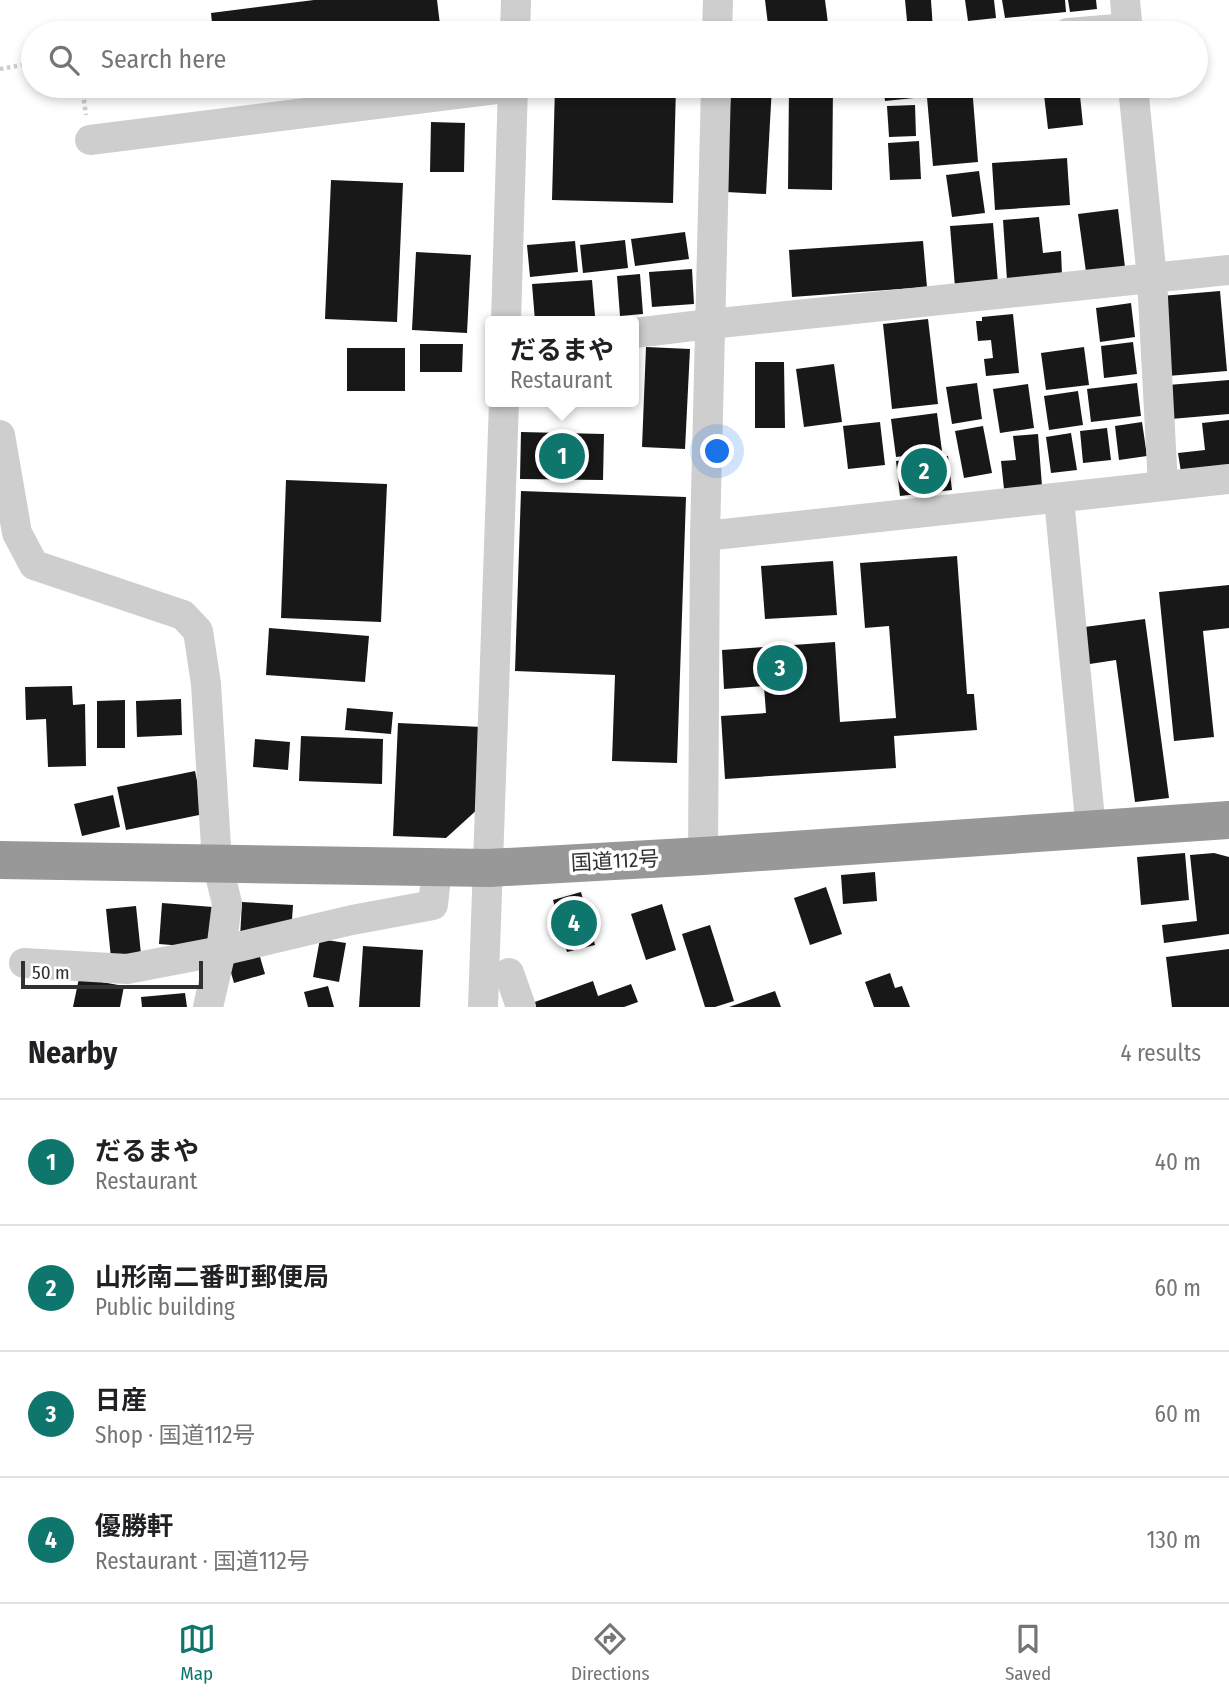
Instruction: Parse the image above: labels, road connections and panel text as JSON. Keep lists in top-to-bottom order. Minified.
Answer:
{"streets":{"highway":["国道112号"]},"scale_bar":"50 m","page":{"search":"Search here","popup":["だるまや","Restaurant"],"pins":["1","2","3","4"],"scale":"50 m","heading":["Nearby","4 results"],"list":[{"mark":"1","name":"だるまや","note":"Restaurant","value":"40 m"},{"mark":"2","name":"山形南二番町郵便局","note":"Public building","value":"60 m"},{"mark":"3","name":"日産","note":"Shop · 国道112号","value":"60 m"},{"mark":"4","name":"優勝軒","note":"Restaurant · 国道112号","value":"130 m"}],"nav":["Map","Directions","Saved"]}}
